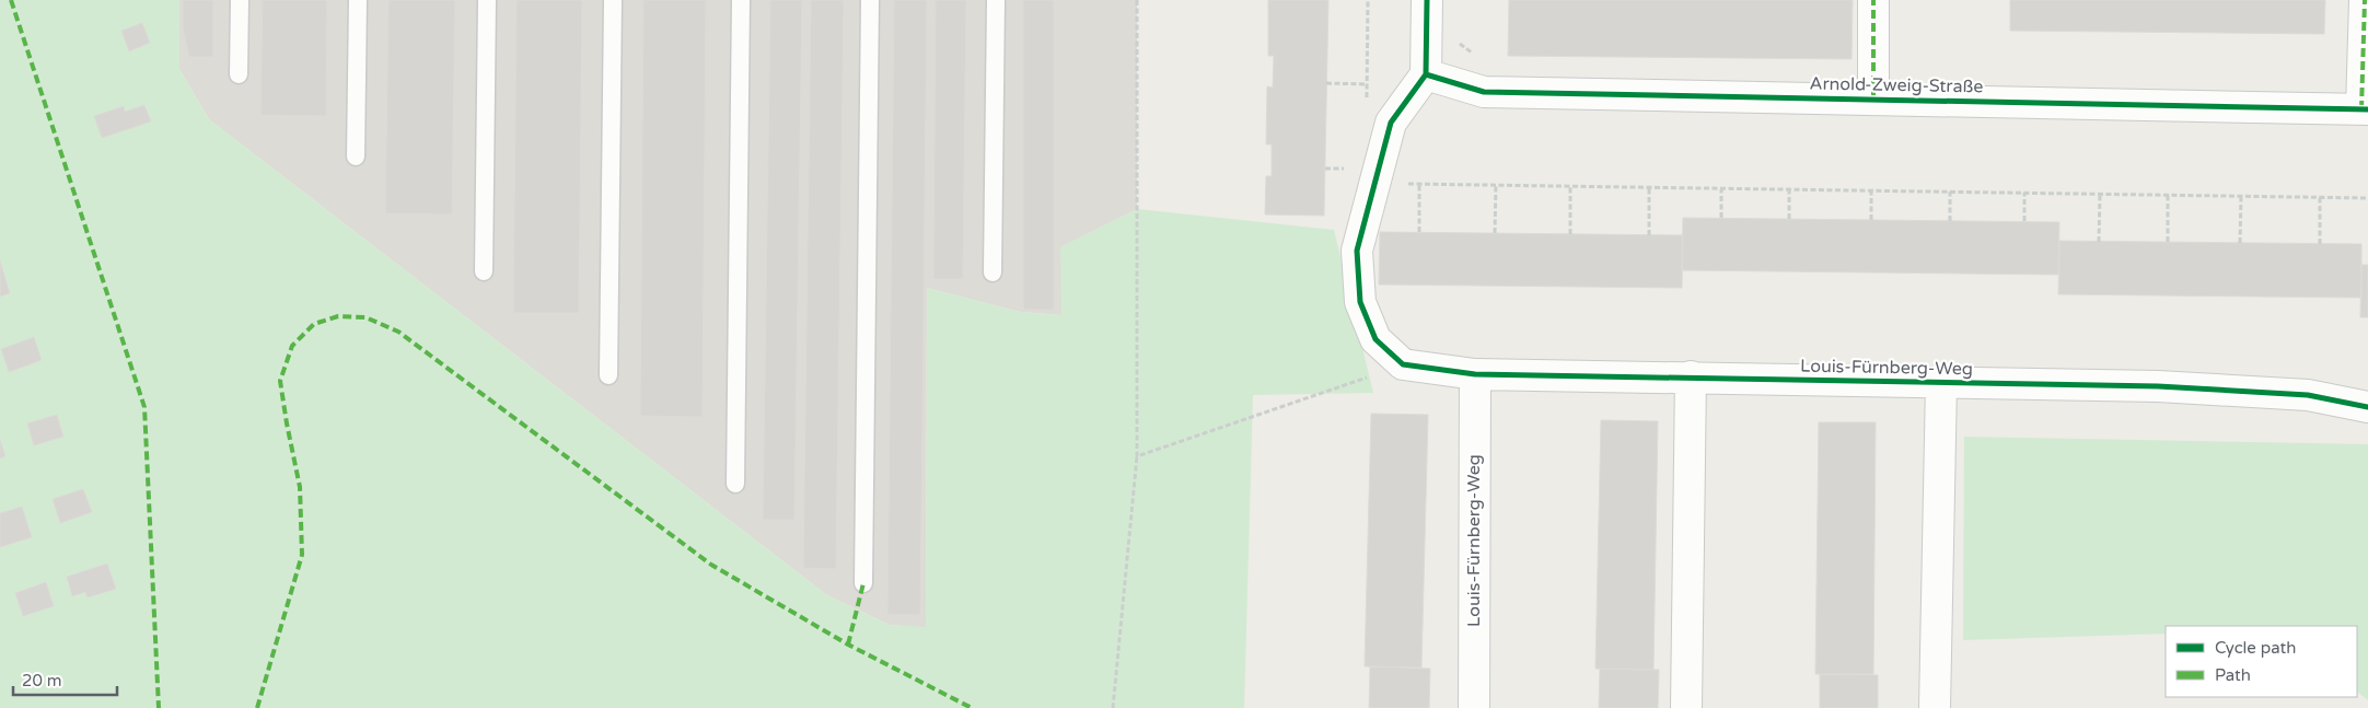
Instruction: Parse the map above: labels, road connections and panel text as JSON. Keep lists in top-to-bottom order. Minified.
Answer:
{"streets":{"street":["Arnold-Zweig-Straße","Louis-Fürnberg-Weg"]},"legend":["Cycle path","Path"],"scale_bar":"20 m"}
